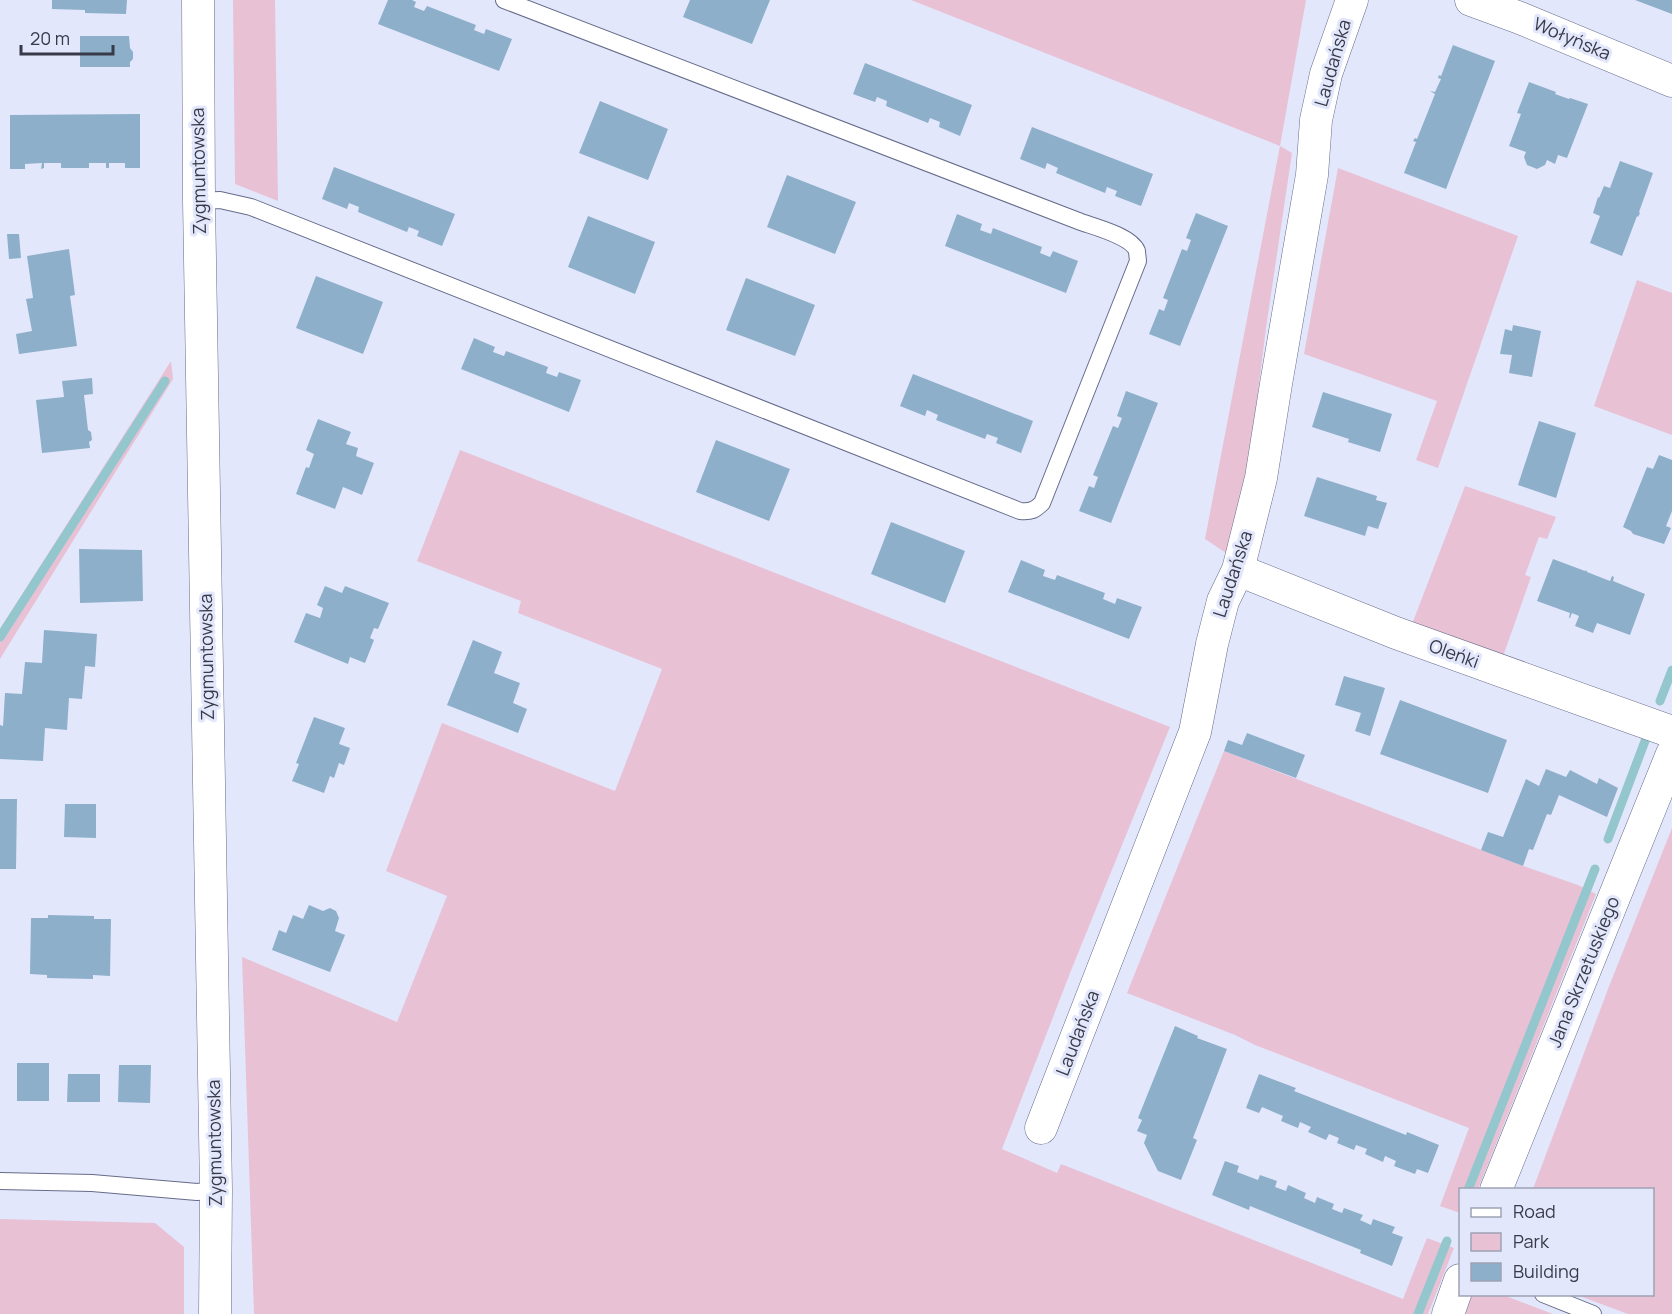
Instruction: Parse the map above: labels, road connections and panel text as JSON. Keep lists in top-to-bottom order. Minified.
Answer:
{"streets":{"street":["Wołyńska","Laudańska","Zygmuntowska","Oleńki","Jana Skrzetuskiego"]},"crossings":[["Laudańska","Oleńki"]],"legend":["Road","Park","Building"],"scale_bar":"20 m"}
